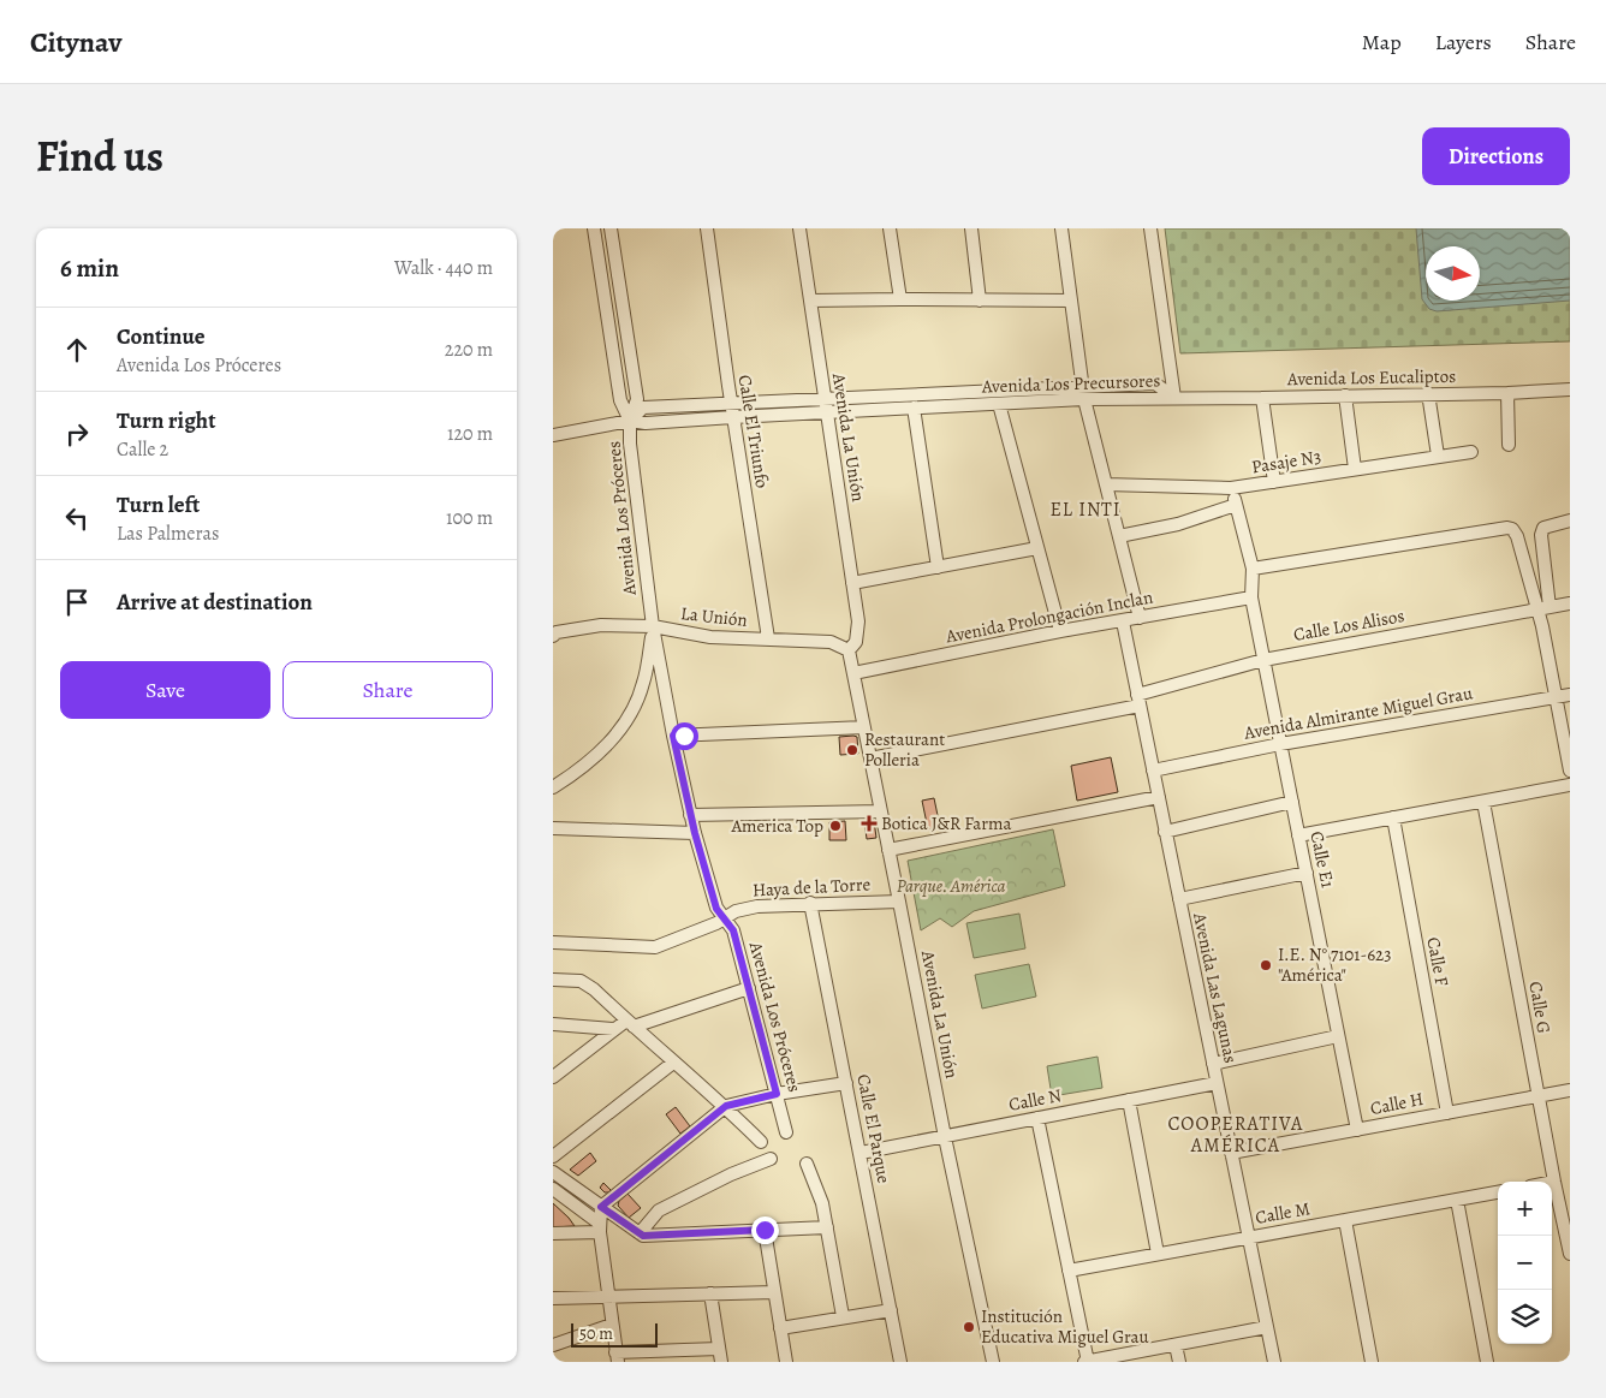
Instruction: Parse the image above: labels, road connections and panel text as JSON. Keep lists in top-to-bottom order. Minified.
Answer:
{"streets":{"street":["Avenida Los Eucaliptos","Avenida Los Precursores","Calle El Triunfo","Avenida La Unión","Pasaje N3","Avenida Los Próceres","La Unión","Avenida Prolongación Inclan","Calle Los Alisos","Avenida Almirante Miguel Grau","Calle E1","Haya de la Torre","Calle F","Avenida Las Lagunas","Calle G","Calle N","Calle H","Calle El Parque","Calle M"]},"crossings":[["Avenida Los Eucaliptos","Avenida Los Precursores"],["Avenida Los Precursores","Calle El Triunfo"],["Avenida Los Precursores","Avenida La Unión"],["Avenida Los Precursores","Avenida Los Próceres"],["Calle El Triunfo","La Unión"],["Avenida La Unión","La Unión"],["Avenida La Unión","Avenida Prolongación Inclan"],["Avenida La Unión","Calle Los Alisos"],["Avenida La Unión","Haya de la Torre"],["Avenida La Unión","Calle N"],["Pasaje N3","Calle E1"],["Avenida Los Próceres","La Unión"],["Avenida Los Próceres","Haya de la Torre"],["Avenida Prolongación Inclan","Calle E1"],["Avenida Prolongación Inclan","Avenida Las Lagunas"],["Calle Los Alisos","Calle E1"],["Calle Los Alisos","Avenida Las Lagunas"],["Avenida Almirante Miguel Grau","Calle E1"],["Avenida Almirante Miguel Grau","Avenida Las Lagunas"],["Calle E1","Calle H"],["Haya de la Torre","Calle El Parque"],["Calle F","Calle H"],["Avenida Las Lagunas","Calle N"],["Avenida Las Lagunas","Calle H"],["Avenida Las Lagunas","Calle M"],["Calle G","Calle H"],["Calle N","Calle El Parque"]],"districts":["EL INTI","COOPERATIVA AMÉRICA"],"parks":["Parque. América"],"places":{"other":["Restaurant Polleria","America Top","I.E. N° 7101-623 \"América\"","Institución Educativa Miguel Grau"],"health":["Botica J&R Farma"]},"scale_bar":"50 m","north":"right","page":{"header":"Citynav","nav":["Map","Layers","Share"],"title":"Find us","buttons":["Directions",["Save","Share"]],"heading":["6 min","Walk · 440 m"],"list":[["Continue","Avenida Los Próceres","220 m"],["Turn right","Calle 2","120 m"],["Turn left","Las Palmeras","100 m"],"Arrive at destination"],"map_buttons":["+","−"],"scale":"50 m"}}
